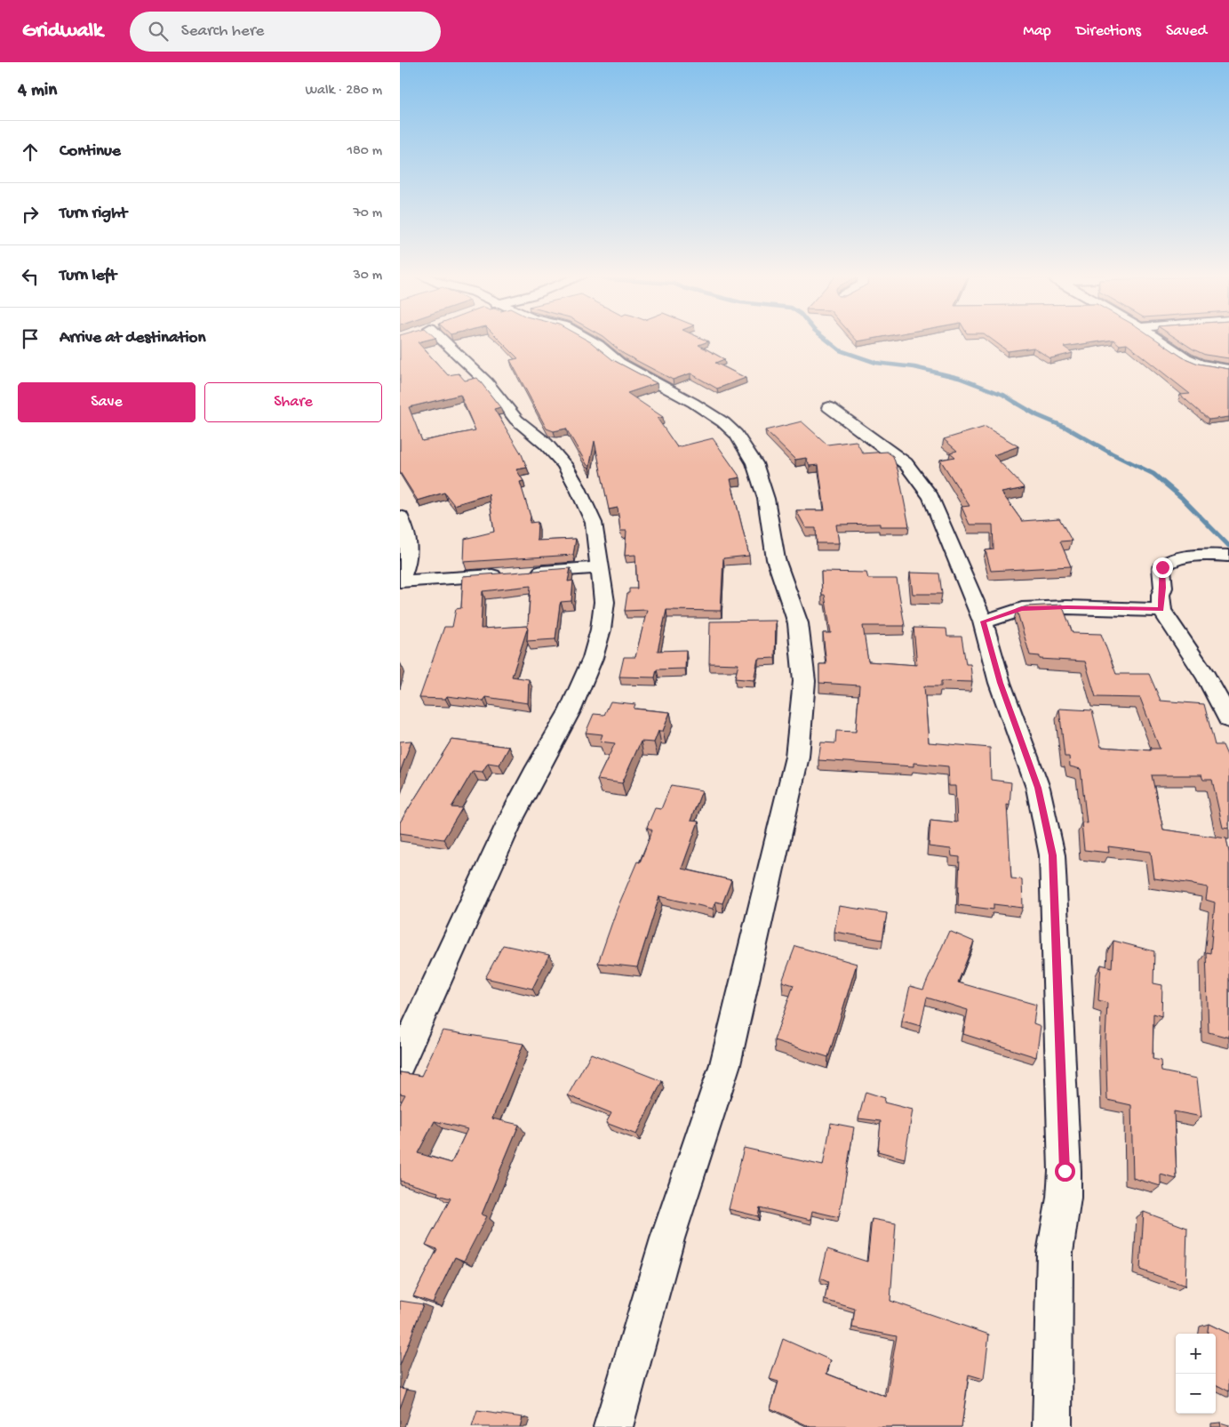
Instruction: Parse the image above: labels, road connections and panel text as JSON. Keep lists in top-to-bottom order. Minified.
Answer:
{"page":{"header":"Gridwalk","search":"Search here","nav":["Map","Directions","Saved"],"heading":["4 min","Walk · 280 m"],"list":[["Continue","180 m"],["Turn right","70 m"],["Turn left","30 m"],"Arrive at destination"],"buttons":["Save","Share"],"map_buttons":["+","−"]}}
